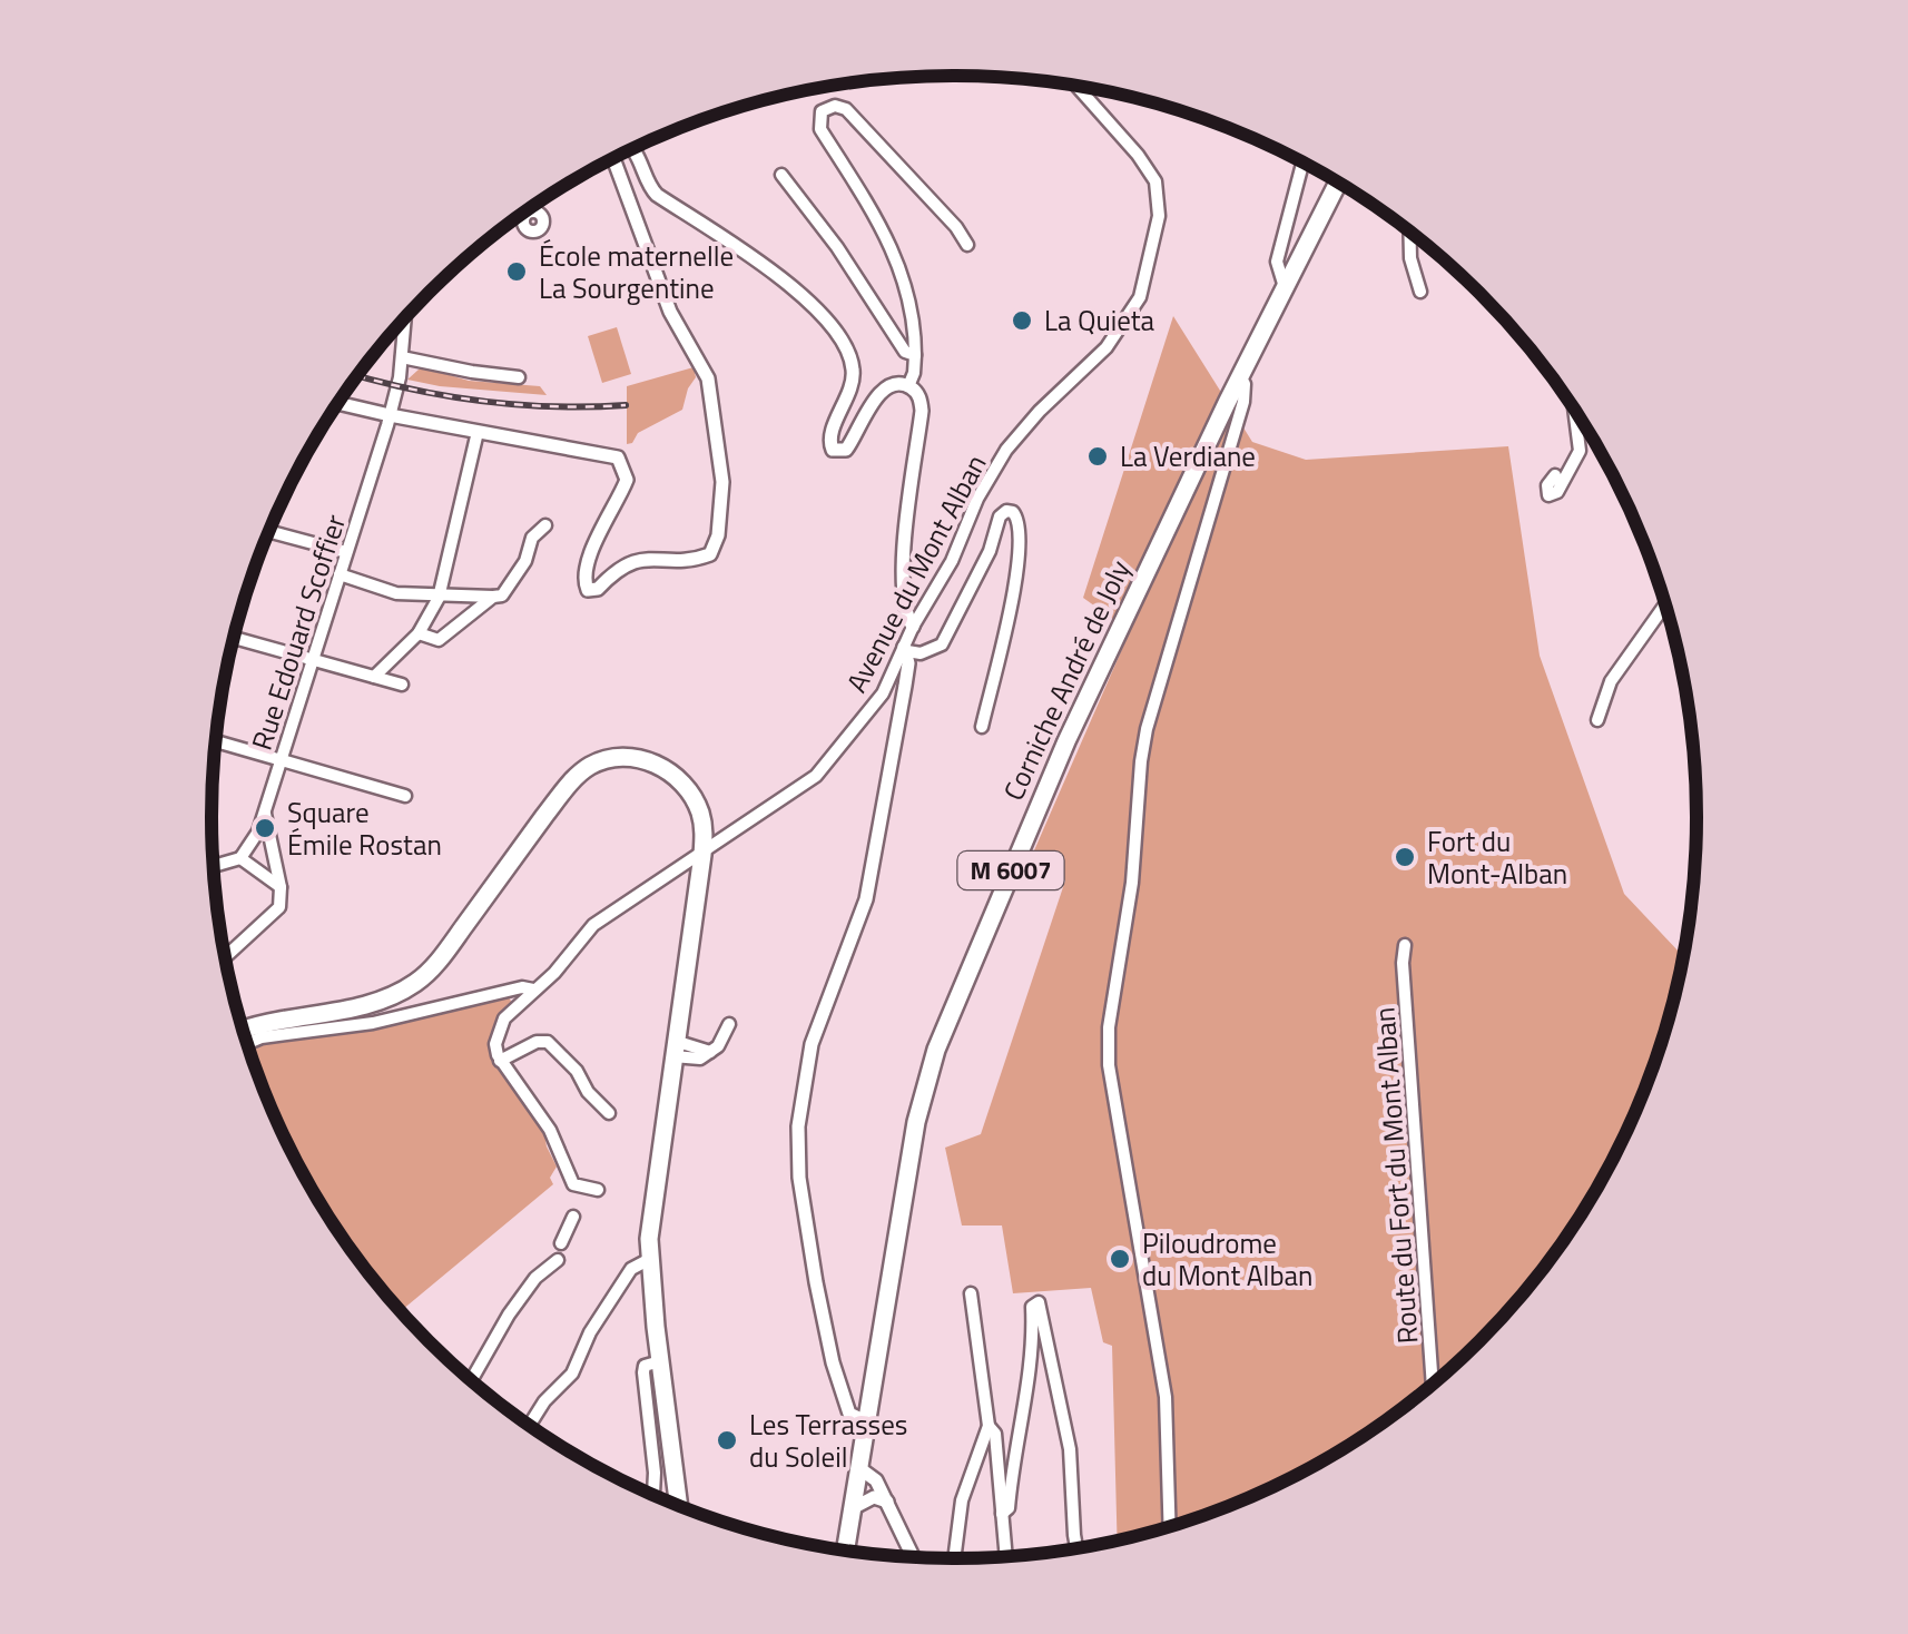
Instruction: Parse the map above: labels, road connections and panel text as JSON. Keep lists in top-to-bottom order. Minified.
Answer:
{"streets":{"main road":["Corniche André de Joly","M 6007"],"street":["Avenue du Mont Alban","Rue Edouard Scoffier","Route du Fort du Mont Alban"]},"places":["École maternelle La Sourgentine","La Quieta","La Verdiane","Square Émile Rostan","Fort du Mont-Alban","Piloudrome du Mont Alban","Les Terrasses du Soleil"]}
